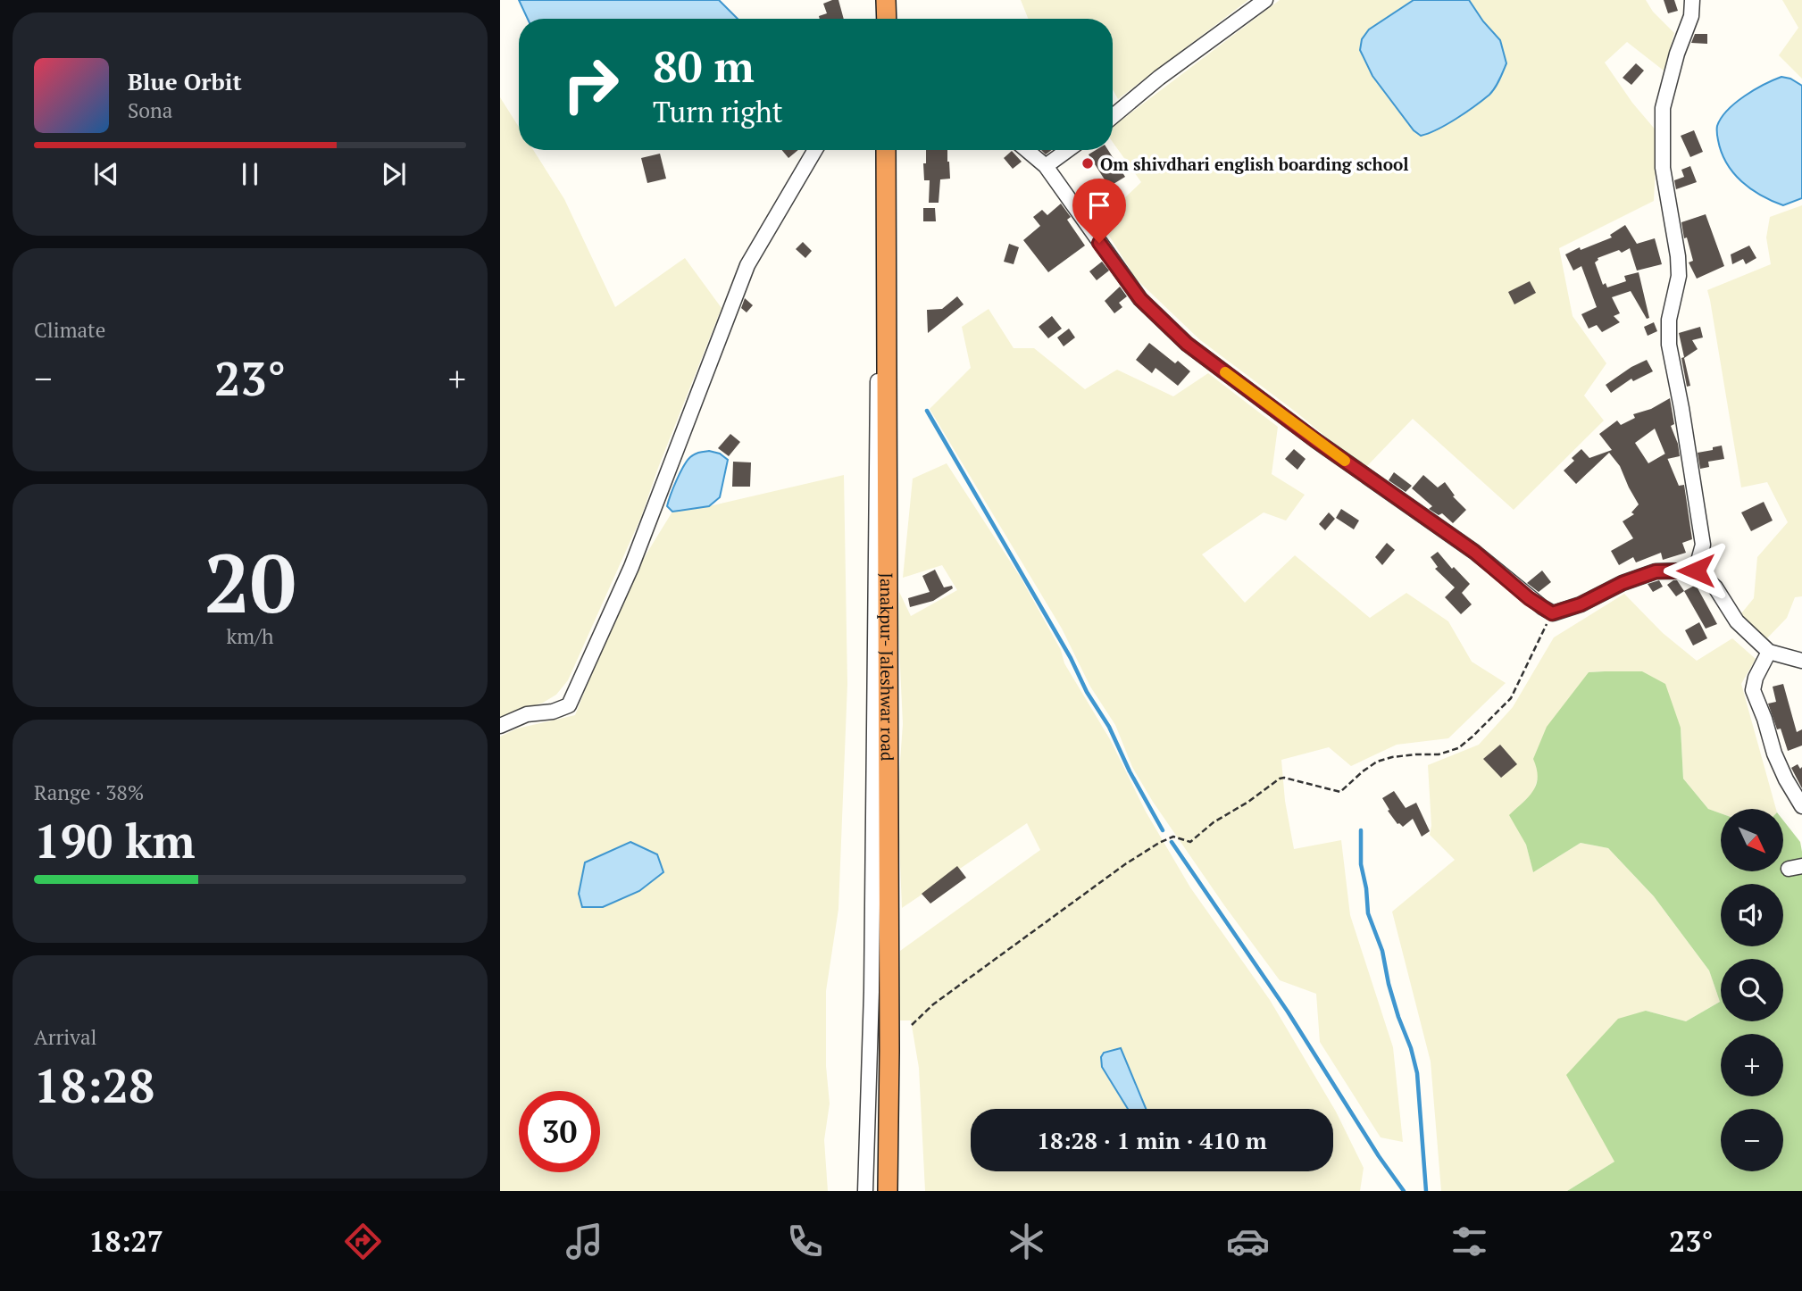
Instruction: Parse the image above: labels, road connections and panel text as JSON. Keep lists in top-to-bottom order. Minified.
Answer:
{"streets":{"highway":["Janakpur- Jaleshwar road"]},"places":["Om shivdhari english boarding school"],"north":"bottom right","page":{"turn":["80 m","Turn right"],"song":["Blue Orbit","Sona"],"tile":["Climate",["20","km/h"],["Range · 38%","190 km"],["Arrival","18:28"]],"heat":["−","23°","+"],"map_buttons":["+","−"],"limit":"30","trip":"18:28 · 1 min · 410 m","tabs":["18:27","23°"]}}
